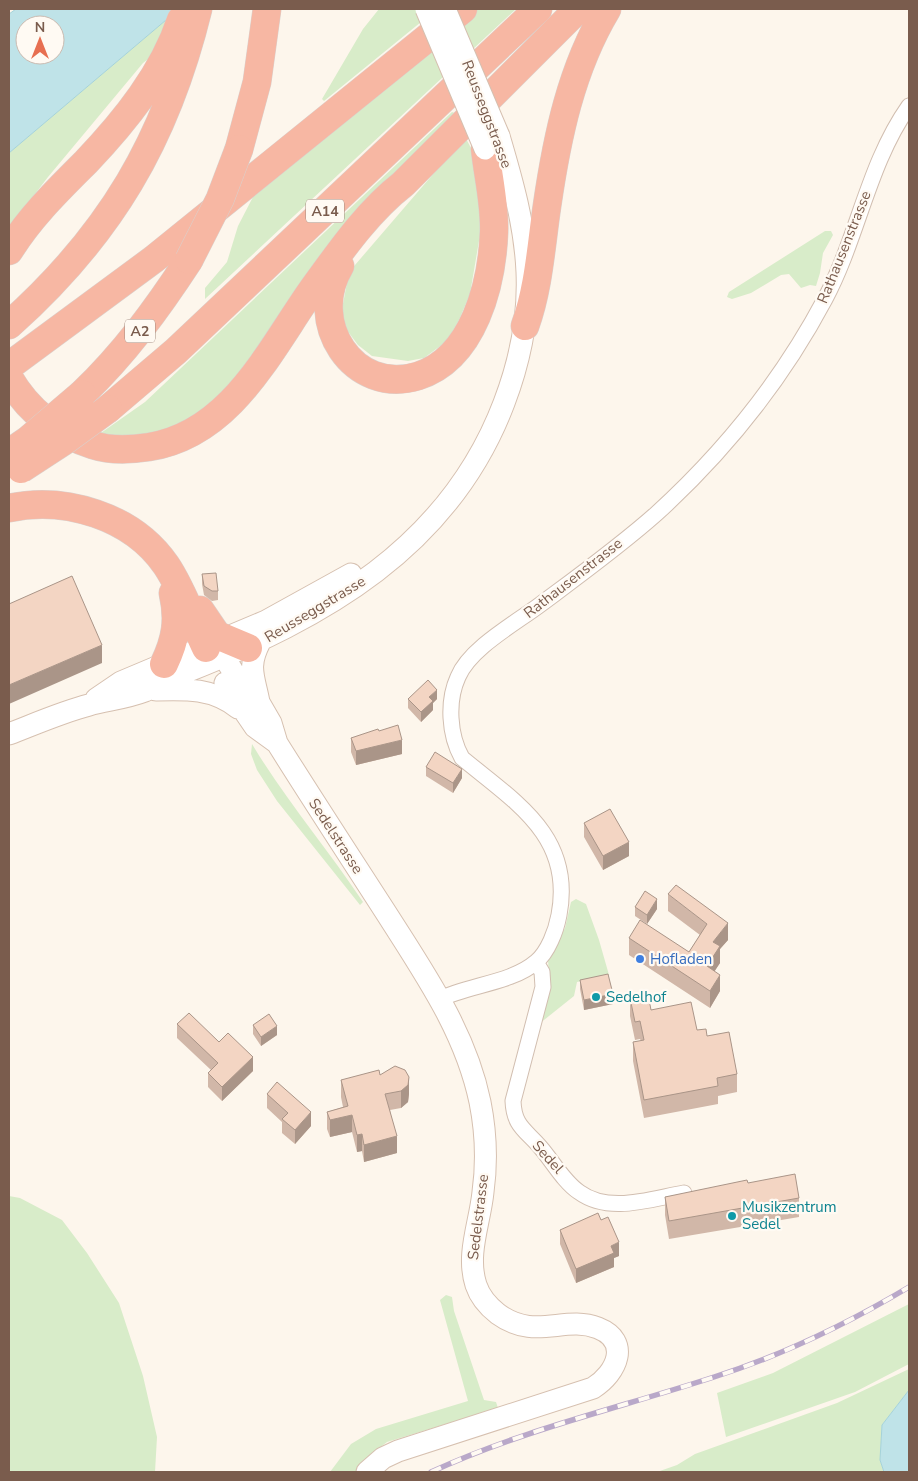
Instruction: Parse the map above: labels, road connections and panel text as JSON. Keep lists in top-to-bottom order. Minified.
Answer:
{"streets":{"highway":["A14","A2"],"main road":["Reusseggstrasse","Sedelstrasse"],"street":["Rathausenstrasse","Sedel"]},"crossings":[["A14","A2"],["Rathausenstrasse","Sedelstrasse"],["Rathausenstrasse","Sedel"]],"places":["Hofladen","Sedelhof","Musikzentrum Sedel"],"north":"top"}
